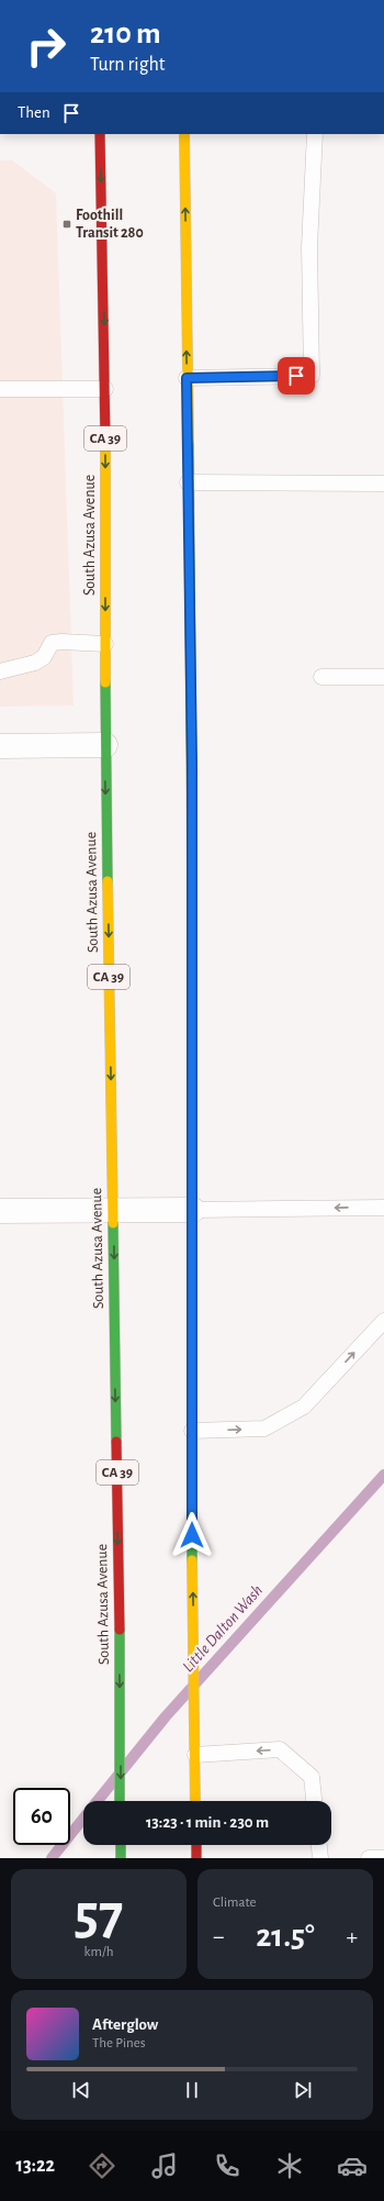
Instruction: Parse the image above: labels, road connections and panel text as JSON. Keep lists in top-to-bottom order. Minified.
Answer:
{"streets":{"main road":["CA 39","South Azusa Avenue"]},"water":["Little Dalton Wash"],"places":{"transit":["Foothill Transit 280"]},"page":{"turn":["210 m","Turn right"],"then":"Then","limit":"60","trip":"13:23 · 1 min · 230 m","tile":[["57","km/h"],"Climate"],"heat":["−","21.5°","+"],"song":["Afterglow","The Pines"],"tabs":"13:22"}}
